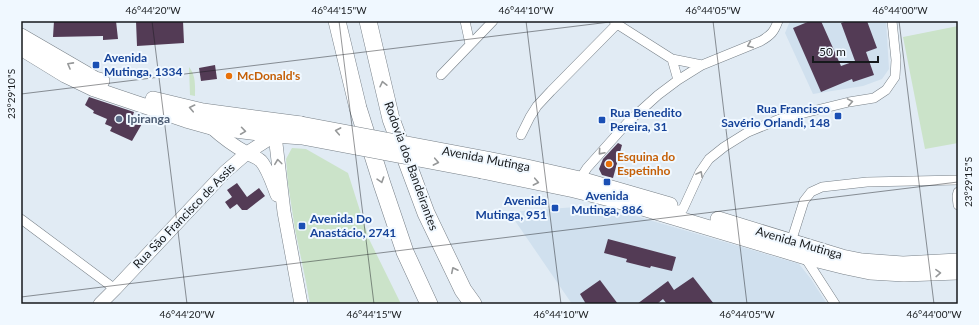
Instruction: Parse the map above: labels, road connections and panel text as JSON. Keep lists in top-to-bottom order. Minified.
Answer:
{"streets":{"highway":["Rodovia dos Bandeirantes"],"main road":["Avenida Mutinga","Rua São Francisco de Assis"]},"crossings":[["Avenida Mutinga","Rua São Francisco de Assis"]],"places":{"transit":["Avenida Mutinga, 1334","Rua Francisco Savério Orlandi, 148","Rua Benedito Pereira, 31","Avenida Mutinga, 886","Avenida Mutinga, 951","Avenida Do Anastácio, 2741"],"other":["McDonald's","Ipiranga","Esquina do Espetinho"]},"scale_bar":"50 m","coordinates":["46°44'20\"W","46°44'15\"W","46°44'10\"W","46°44'05\"W","46°44'00\"W","23°29'10\"S","23°29'15\"S"]}
